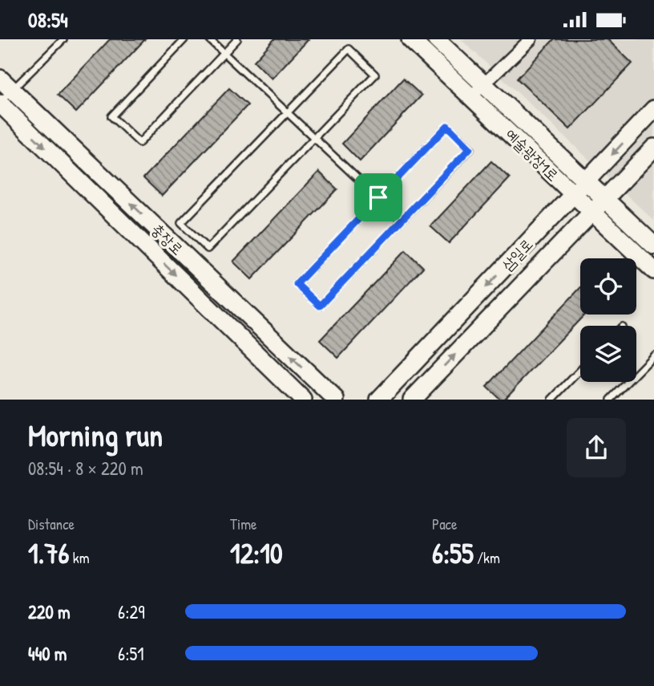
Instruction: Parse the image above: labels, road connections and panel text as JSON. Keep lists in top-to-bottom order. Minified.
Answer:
{"streets":{"street":["예술광장1로","충장로","삼일로"]},"crossings":[["예술광장1로","삼일로"]],"page":{"status":"08:54","heading":["Morning run","08:54 · 8 × 220 m"],"stats":[["Distance","1.76 km"],["Time","12:10"],["Pace","6:55 /km"]],"list":[{"name":"220 m","note":"6:29"},{"name":"440 m","note":"6:51"}]}}
